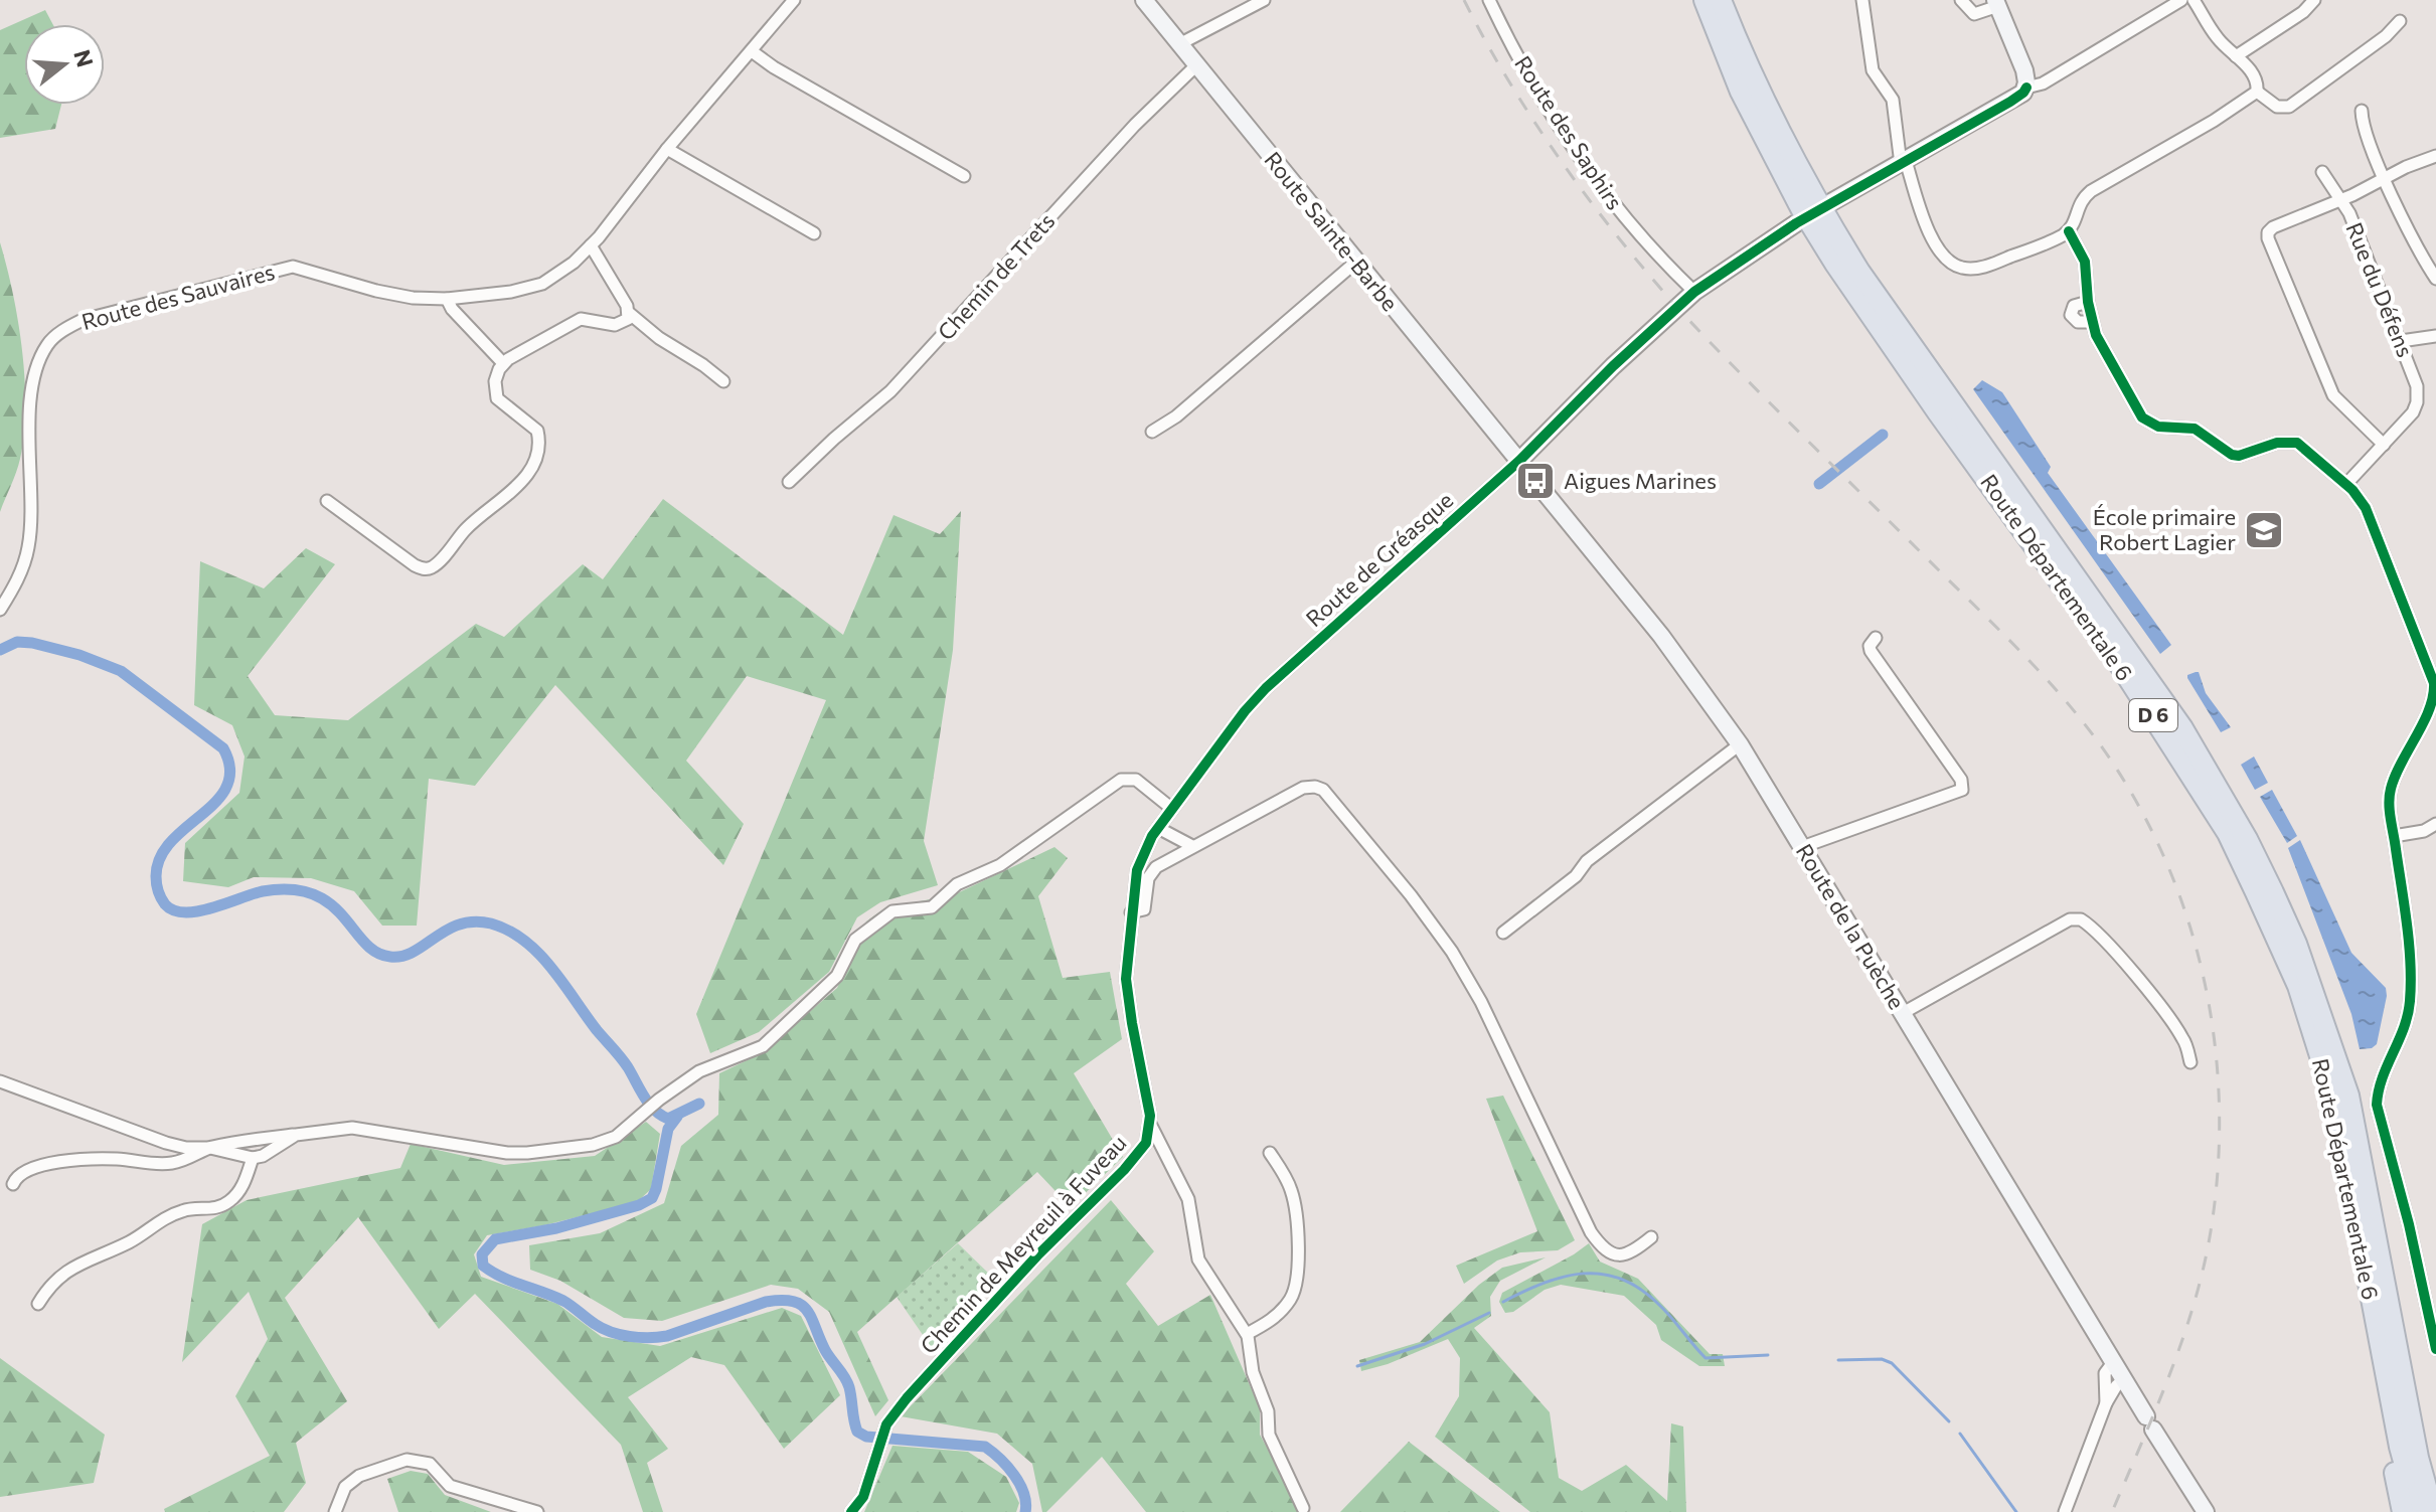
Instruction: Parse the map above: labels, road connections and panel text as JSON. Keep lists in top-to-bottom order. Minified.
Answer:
{"streets":{"highway":["Route Départementale 6","D 6"],"main road":["Route Sainte-Barbe","Route de la Puèche"],"street":["Route des Saphirs","Chemin de Trets","Rue du Défens","Route des Sauvaires","Route de Gréasque","Chemin de Meyreuil à Fuveau"]},"crossings":[["Route Sainte-Barbe","Chemin de Trets"],["Route Sainte-Barbe","Route de Gréasque"],["Route Sainte-Barbe","Route de la Puèche"],["Route de Gréasque","Route de la Puèche"],["Route de Gréasque","Chemin de Meyreuil à Fuveau"]],"places":{"bus stop":["Aigues Marines"],"school or university":["École primaire Robert Lagier"]},"north":"right"}
